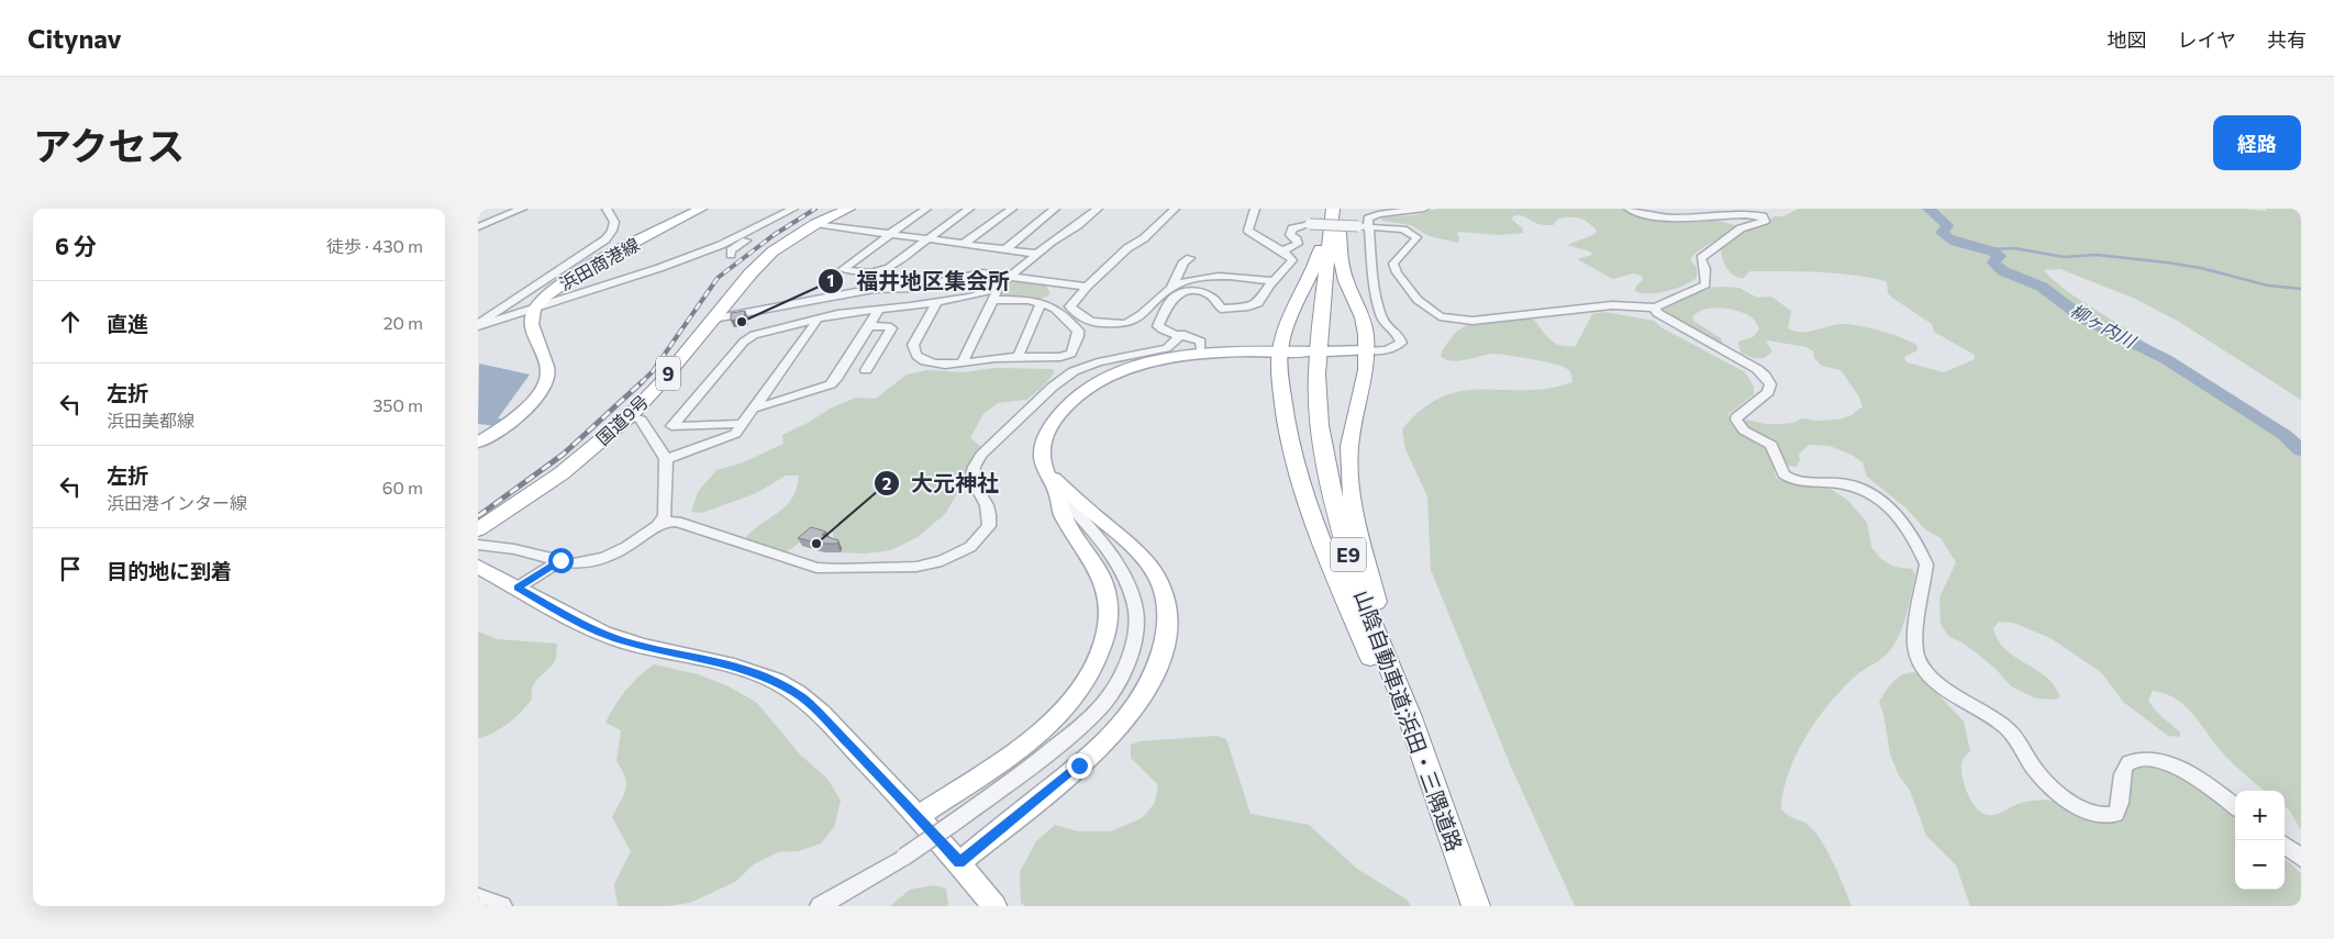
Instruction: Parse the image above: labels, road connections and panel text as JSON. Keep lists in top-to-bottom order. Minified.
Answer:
{"streets":{"highway":["9","国道9号","E9","山陰自動車道;浜田・三隅道路"],"main road":["浜田商港線"]},"water":["柳ヶ内川"],"places":["福井地区集会所","大元神社"],"page":{"header":"Citynav","nav":["地図","レイヤ","共有"],"title":"アクセス","buttons":"経路","heading":["6 分","徒歩 · 430 m"],"list":[["直進","20 m"],["左折","浜田美都線","350 m"],["左折","浜田港インター線","60 m"],"目的地に到着"],"map_buttons":["+","−"]}}
